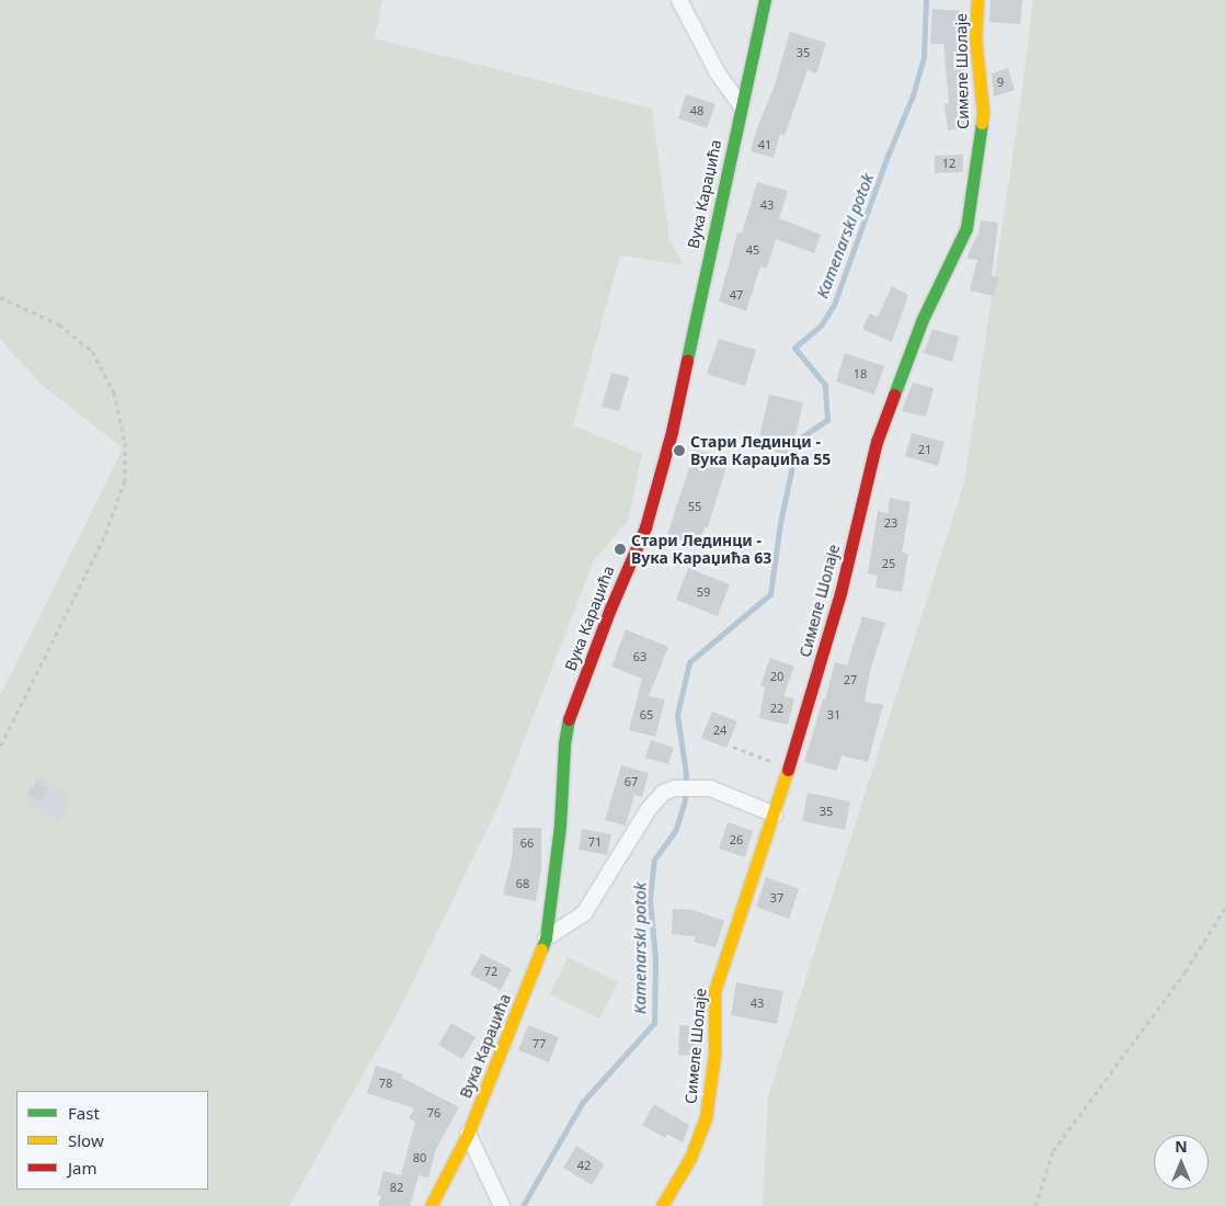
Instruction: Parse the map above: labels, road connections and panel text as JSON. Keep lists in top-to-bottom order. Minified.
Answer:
{"streets":{"street":["Симеле Шолаје","Вука Караџића"]},"water":["Kamenarski potok"],"places":["Стари Лединци - Вука Караџића 55","Стари Лединци - Вука Караџића 63"],"house_numbers":["35","9","48","41","12","43","45","47","18","21","55","23","25","59","63","20","27","22","65","31","24","67","35","26","71","66","68","37","72","43","77","78","76","80","42","82"],"legend":["Fast","Slow","Jam"],"north":"top"}
